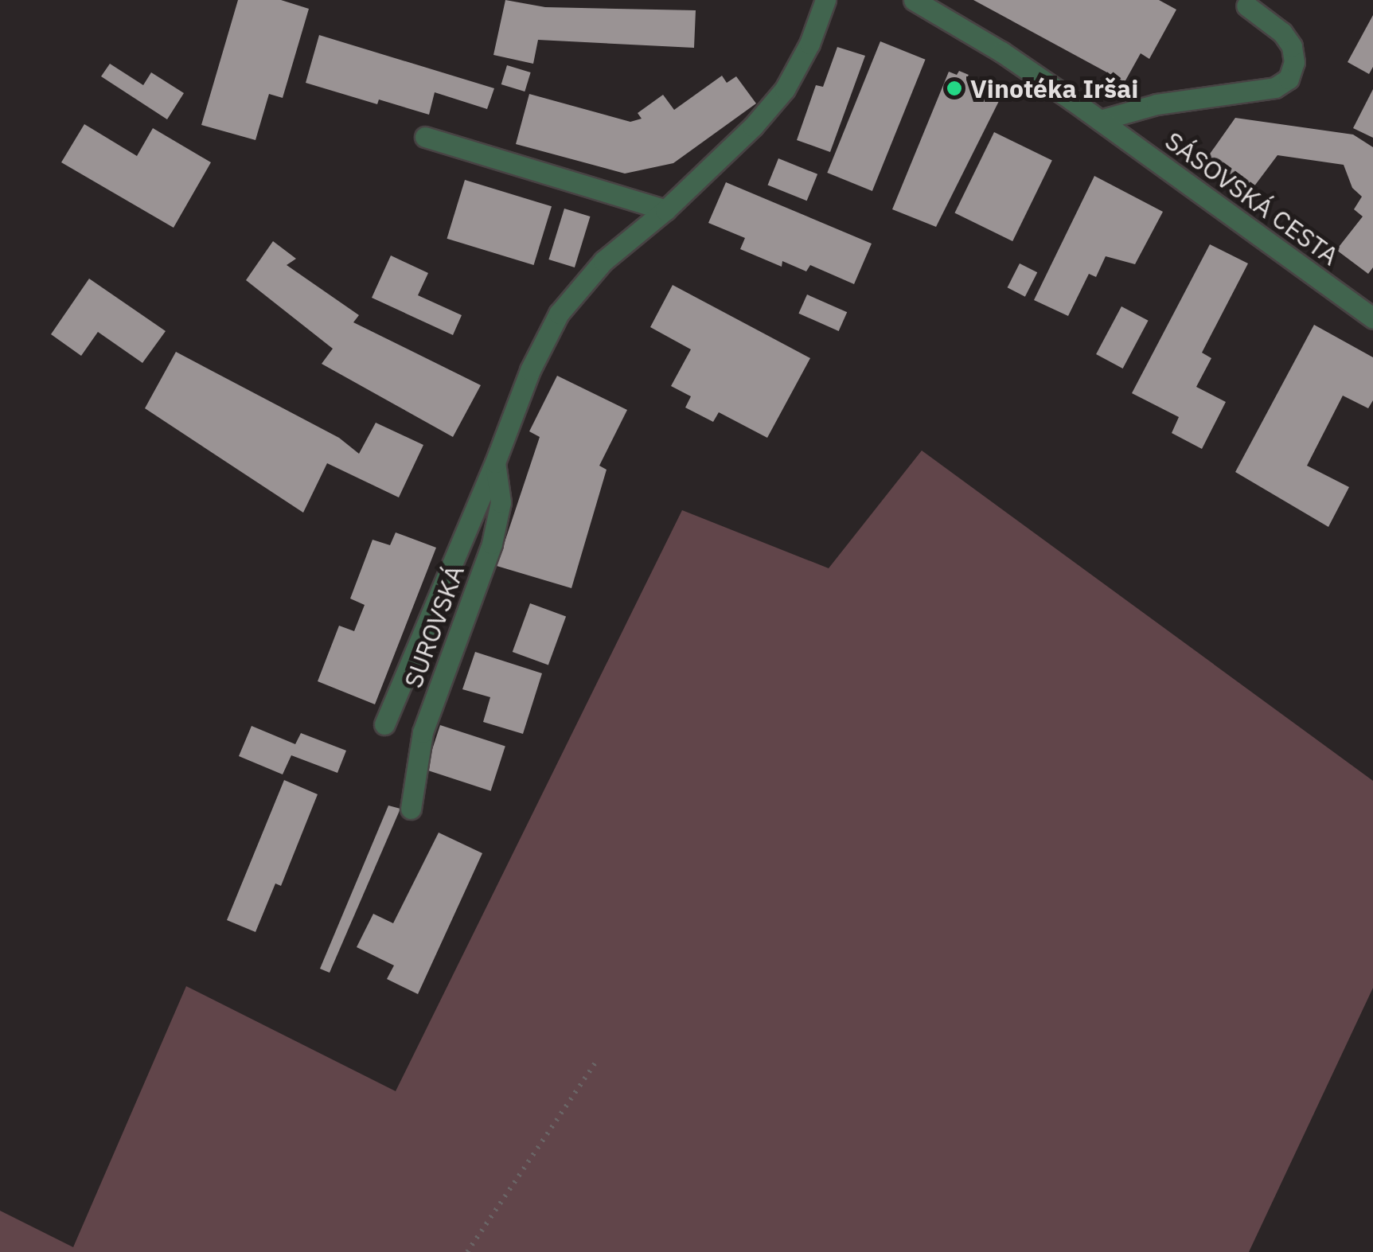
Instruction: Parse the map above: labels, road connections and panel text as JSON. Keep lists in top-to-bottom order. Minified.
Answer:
{"streets":{"street":["SÁSOVSKÁ CESTA","SUROVSKÁ"]},"places":["Vinotéka Iršai"]}
